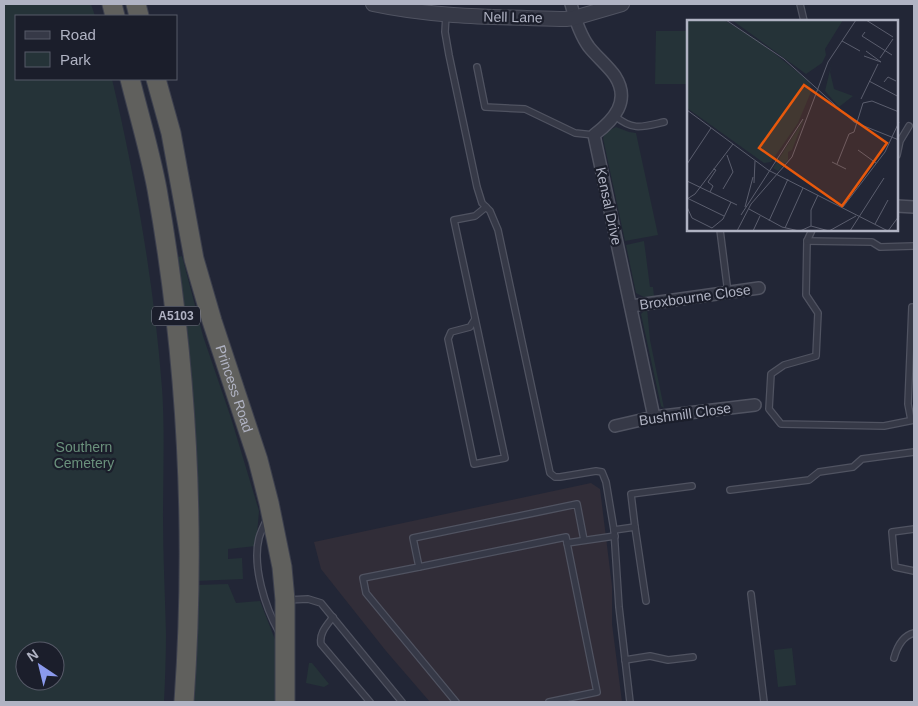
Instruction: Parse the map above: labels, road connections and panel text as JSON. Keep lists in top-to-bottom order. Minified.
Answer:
{"streets":{"highway":["A5103","Princess Road"],"street":["Nell Lane","Kensal Drive","Broxbourne Close","Bushmill Close"]},"crossings":[["Kensal Drive","Broxbourne Close"],["Kensal Drive","Bushmill Close"]],"parks":["Southern Cemetery"],"legend":["Road","Park"],"north":"top left"}
